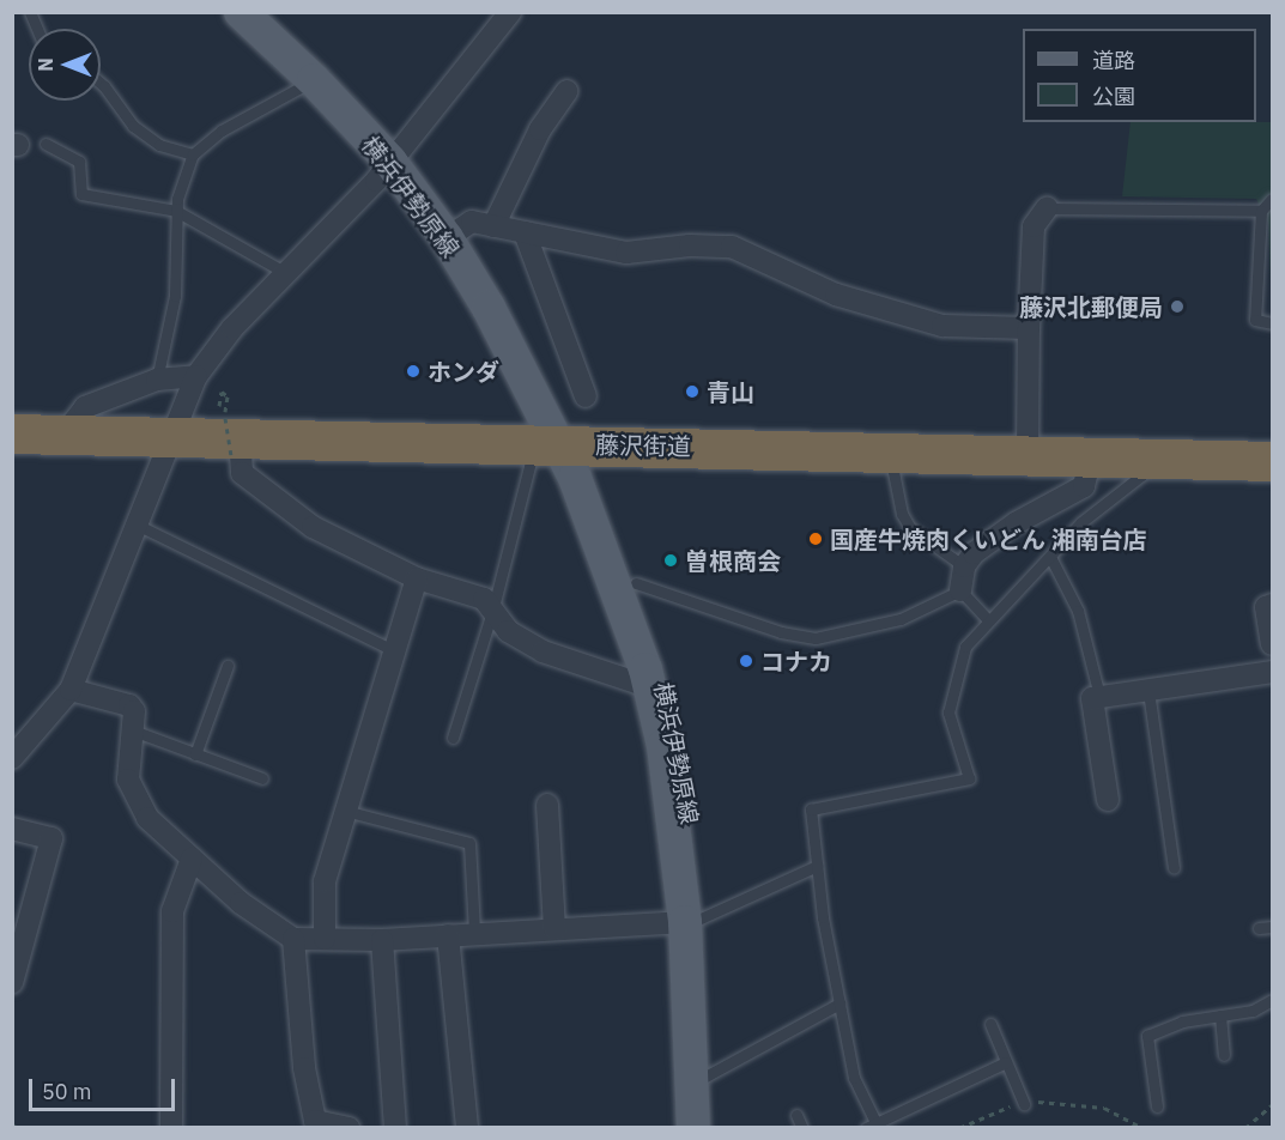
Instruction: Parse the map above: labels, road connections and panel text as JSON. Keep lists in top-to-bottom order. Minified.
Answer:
{"streets":{"highway":["藤沢街道"],"main road":["横浜伊勢原線"]},"crossings":[["横浜伊勢原線","藤沢街道"]],"places":["藤沢北郵便局","ホンダ","青山","国産牛焼肉くいどん 湘南台店","曽根商会","コナカ"],"legend":["道路","公園"],"scale_bar":"50 m","north":"left"}
